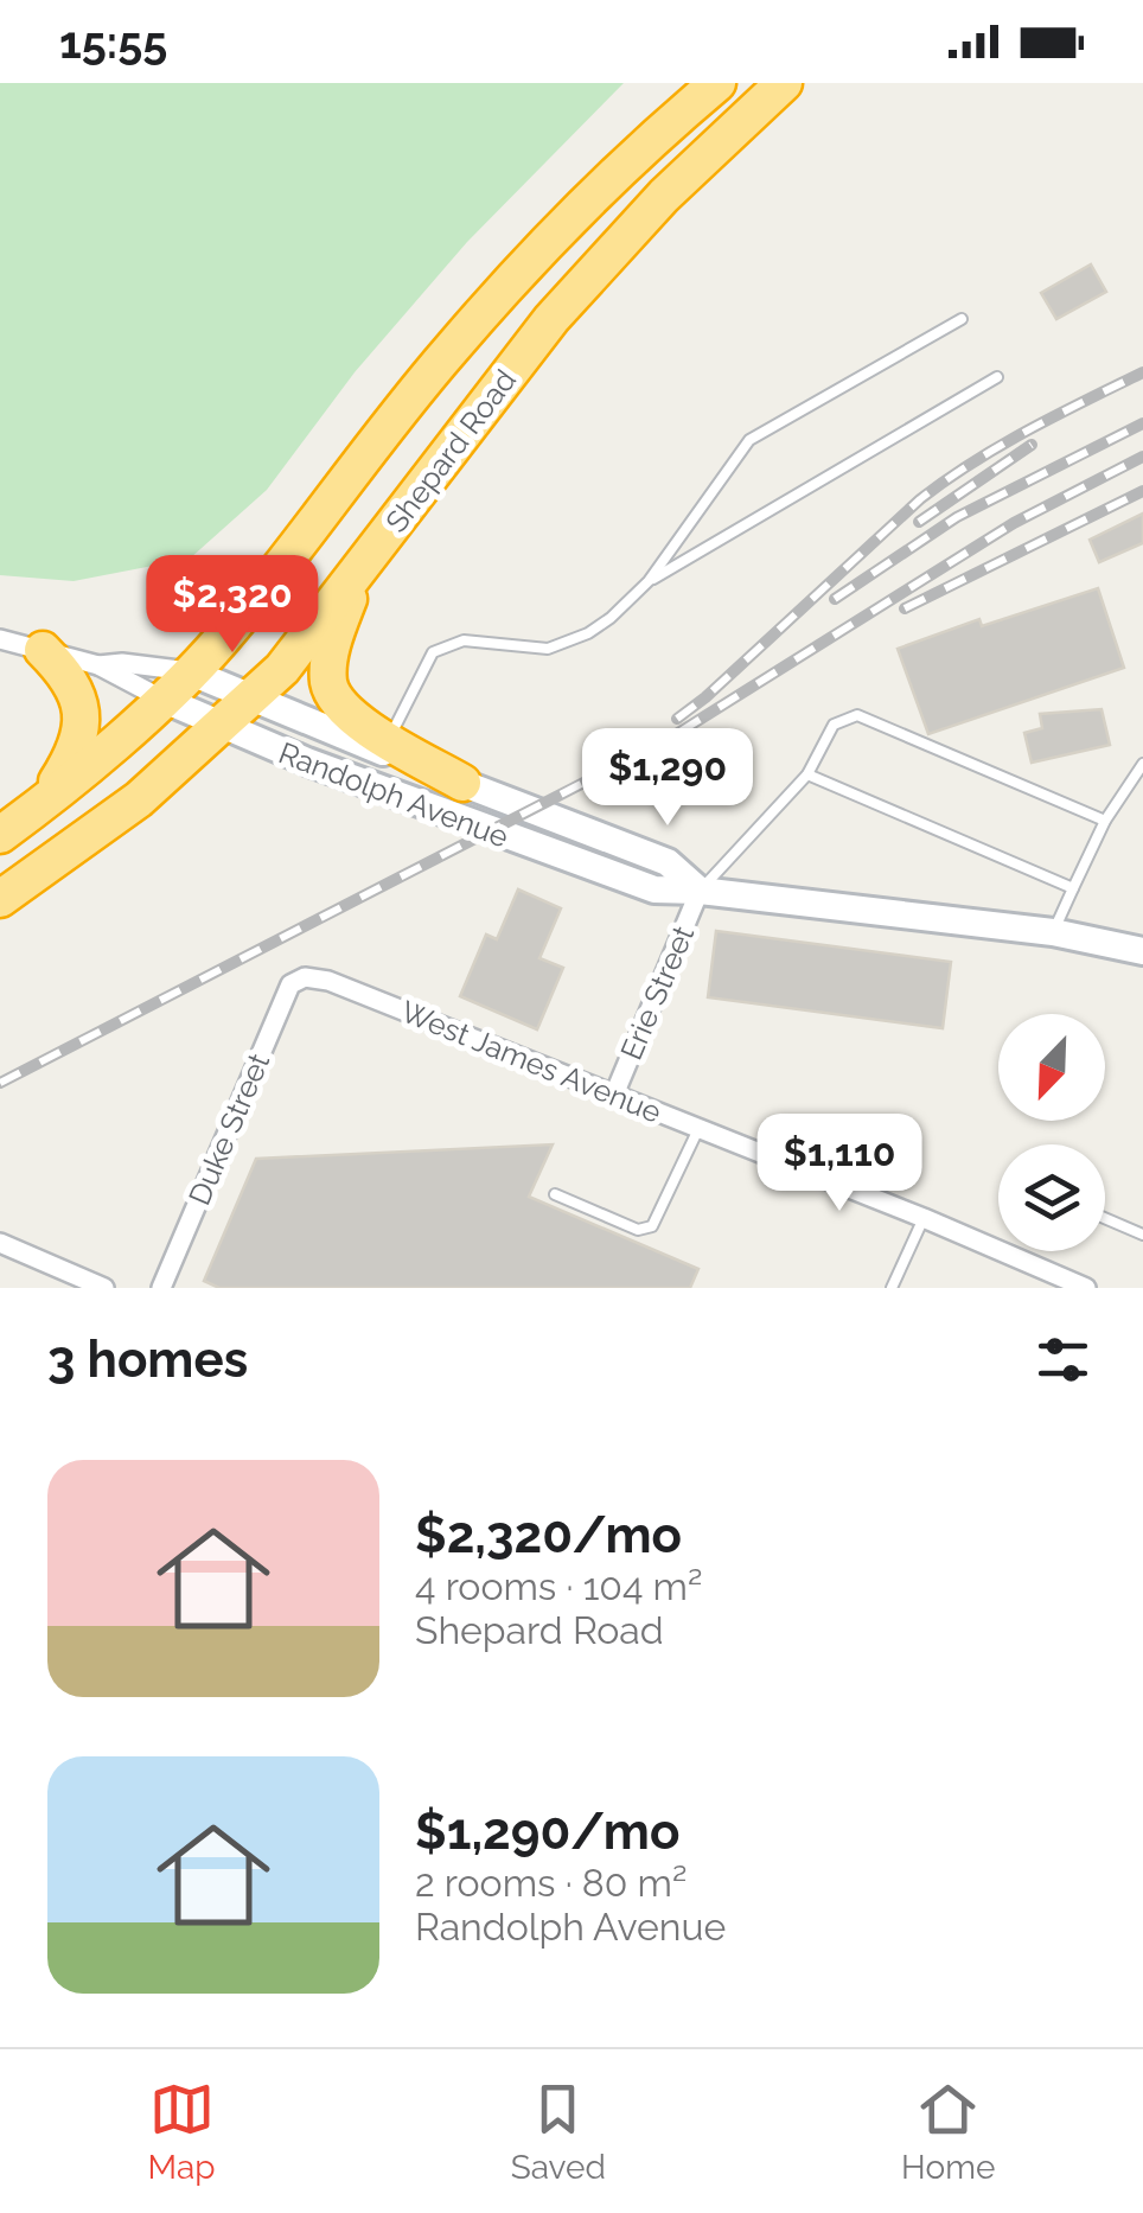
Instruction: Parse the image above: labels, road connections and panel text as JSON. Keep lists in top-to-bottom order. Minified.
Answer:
{"streets":{"highway":["Shepard Road"],"street":["Randolph Avenue","Erie Street","West James Avenue","Duke Street"]},"crossings":[["Shepard Road","Randolph Avenue"],["Randolph Avenue","Erie Street"],["Erie Street","West James Avenue"],["West James Avenue","Duke Street"]],"north":"bottom left","page":{"status":"15:55","price":["$2,320","$1,290","$1,110"],"heading":"3 homes","list":[{"name":"$2,320/mo","note":"4 rooms · 104 m² · Shepard Road"},{"name":"$1,290/mo","note":"2 rooms · 80 m² · Randolph Avenue"}],"tabs":["Map","Saved","Home"]}}
